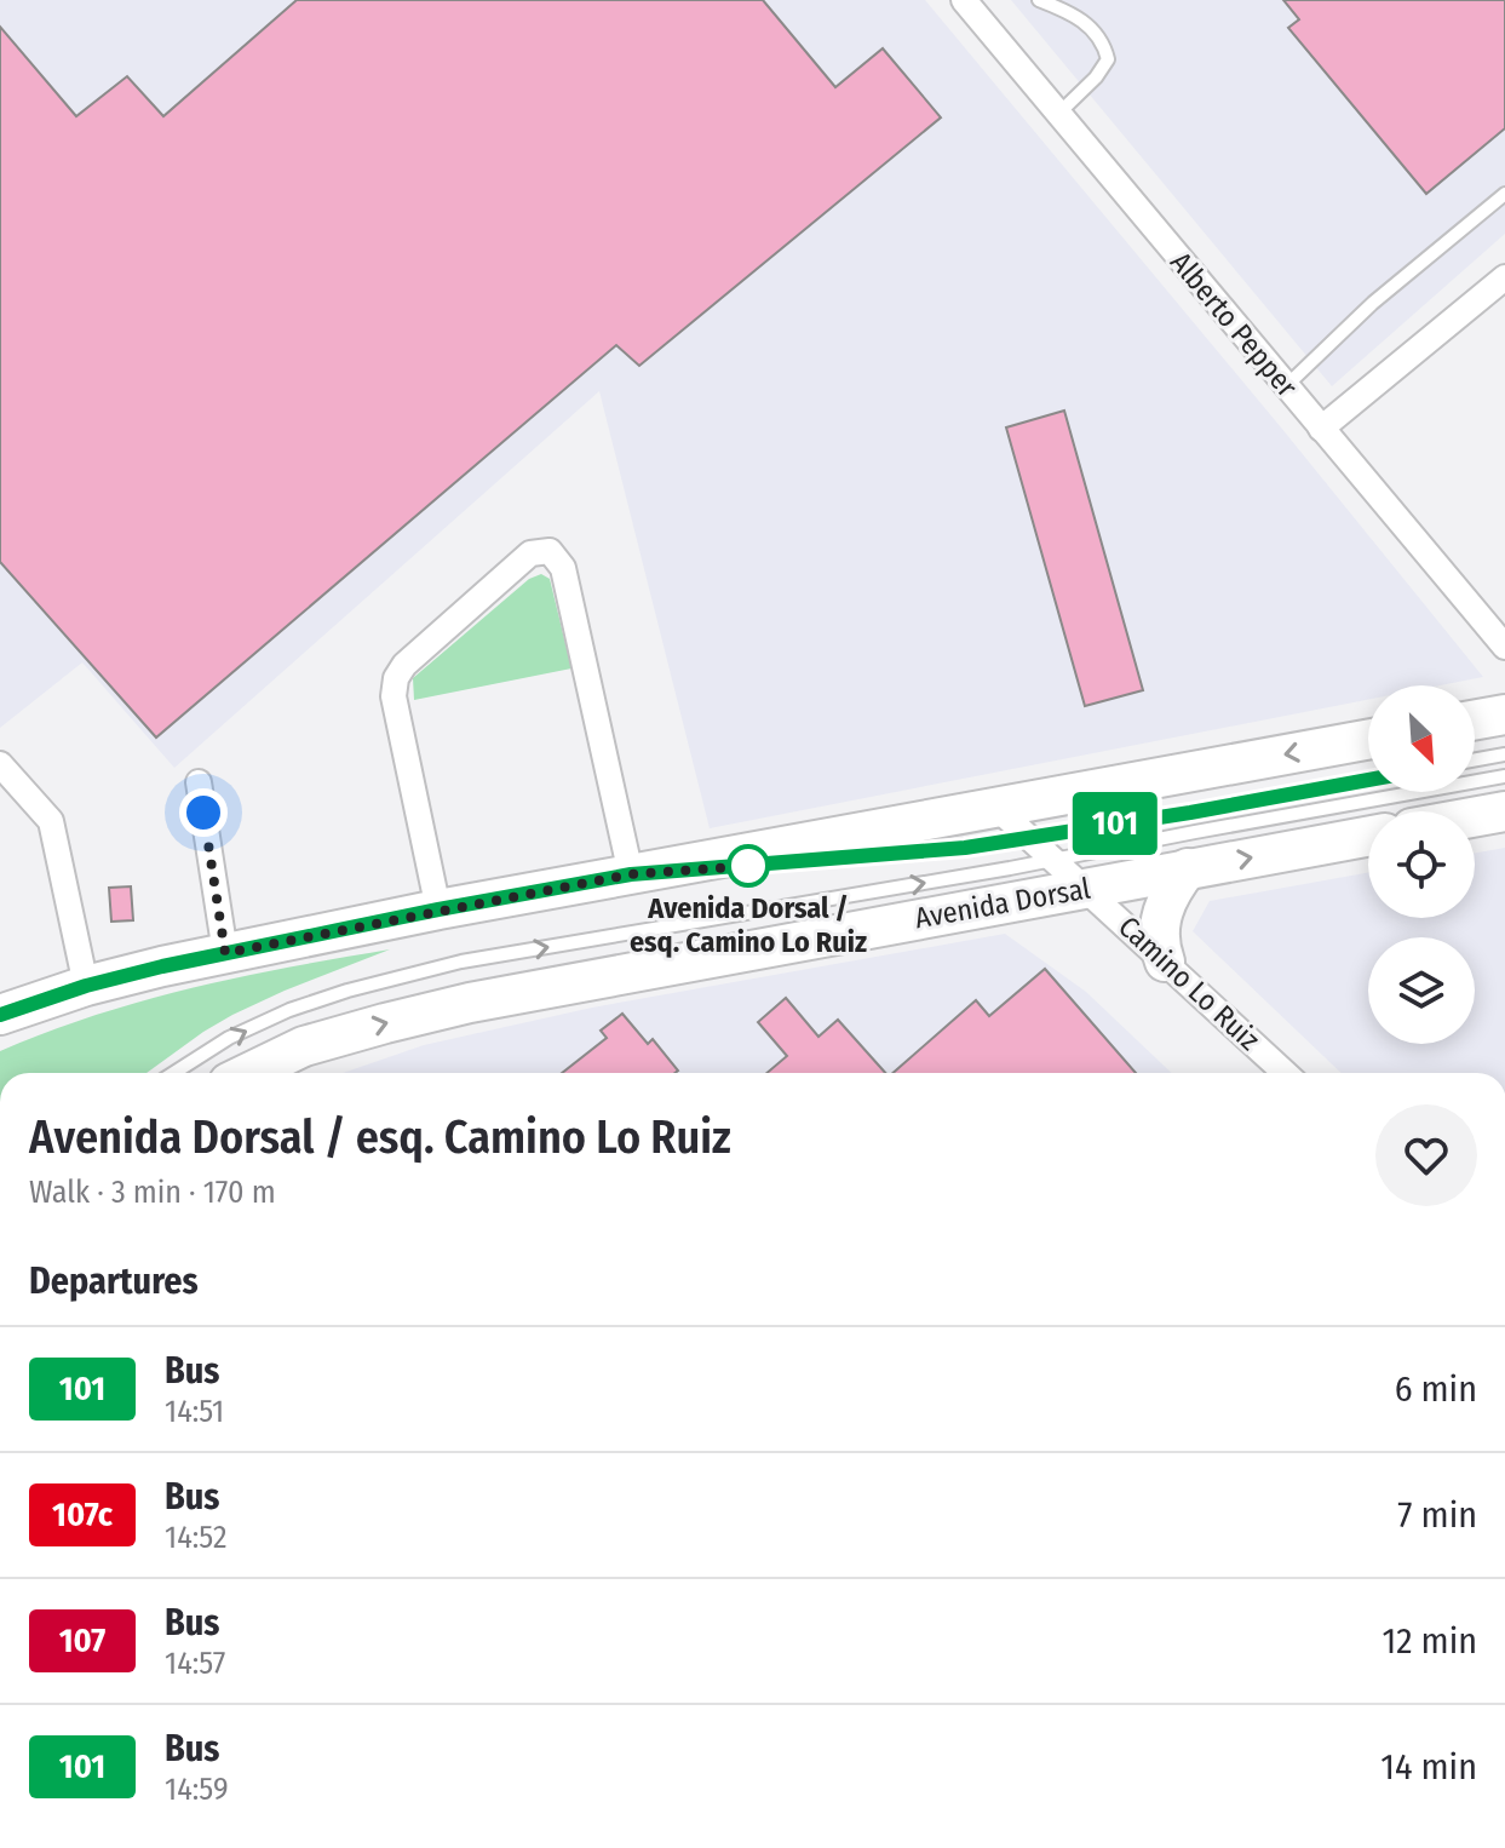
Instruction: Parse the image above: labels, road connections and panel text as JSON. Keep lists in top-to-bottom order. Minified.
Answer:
{"streets":{"main road":["Avenida Dorsal"],"street":["Alberto Pepper","Camino Lo Ruiz"]},"crossings":[["Avenida Dorsal","Camino Lo Ruiz"]],"places":["Avenida Dorsal / esq. Camino Lo Ruiz"],"lines":["bus line 101"],"north":"bottom right","page":{"on_map":"101","heading":[["Avenida Dorsal / esq. Camino Lo Ruiz","Walk · 3 min · 170 m"],"Departures"],"list":[{"mark":"101","name":"Bus","note":"14:51","value":"6 min"},{"mark":"107c","name":"Bus","note":"14:52","value":"7 min"},{"mark":"107","name":"Bus","note":"14:57","value":"12 min"},{"mark":"101","name":"Bus","note":"14:59","value":"14 min"}]}}
